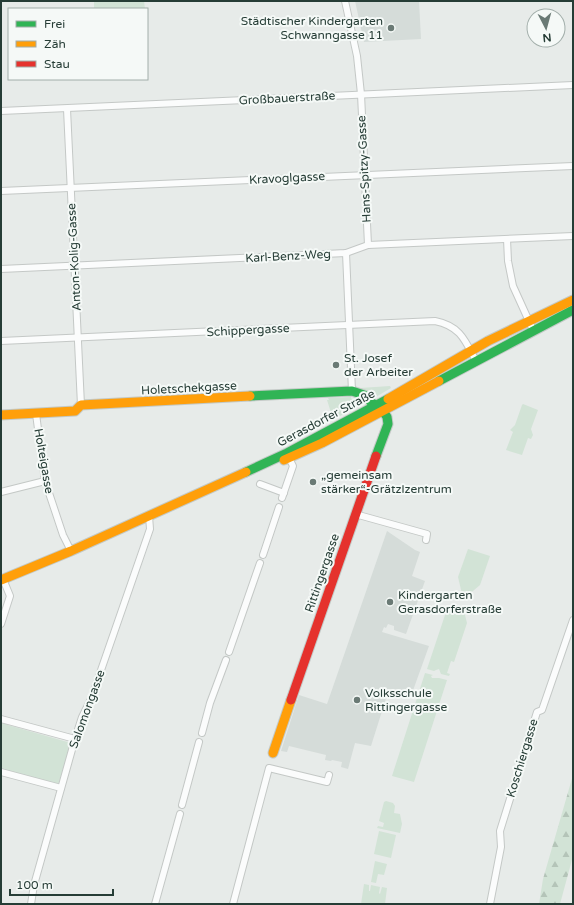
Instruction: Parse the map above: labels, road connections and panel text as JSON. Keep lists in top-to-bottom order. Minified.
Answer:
{"streets":{"main road":["Holetschekgasse","Gerasdorfer Straße","Rittingergasse"],"street":["Großbauerstraße","Hans-Spitzy-Gasse","Kravoglgasse","Karl-Benz-Weg","Anton-Kolig-Gasse","Schippergasse","Holteigasse","Salomongasse","Koschiergasse"]},"crossings":[["Großbauerstraße","Hans-Spitzy-Gasse"],["Großbauerstraße","Anton-Kolig-Gasse"],["Hans-Spitzy-Gasse","Kravoglgasse"],["Hans-Spitzy-Gasse","Karl-Benz-Weg"],["Kravoglgasse","Anton-Kolig-Gasse"],["Karl-Benz-Weg","Anton-Kolig-Gasse"],["Anton-Kolig-Gasse","Schippergasse"],["Anton-Kolig-Gasse","Holetschekgasse"],["Schippergasse","Gerasdorfer Straße"],["Holetschekgasse","Gerasdorfer Straße"],["Holetschekgasse","Holteigasse"],["Holetschekgasse","Rittingergasse"],["Gerasdorfer Straße","Holteigasse"],["Gerasdorfer Straße","Rittingergasse"],["Gerasdorfer Straße","Salomongasse"]],"places":["Städtischer Kindergarten Schwanngasse 11","St. Josef der Arbeiter","„gemeinsam stärker“-Grätzlzentrum","Kindergarten Gerasdorferstraße","Volksschule Rittingergasse"],"legend":["Frei","Zäh","Stau"],"scale_bar":"100 m","north":"bottom"}
